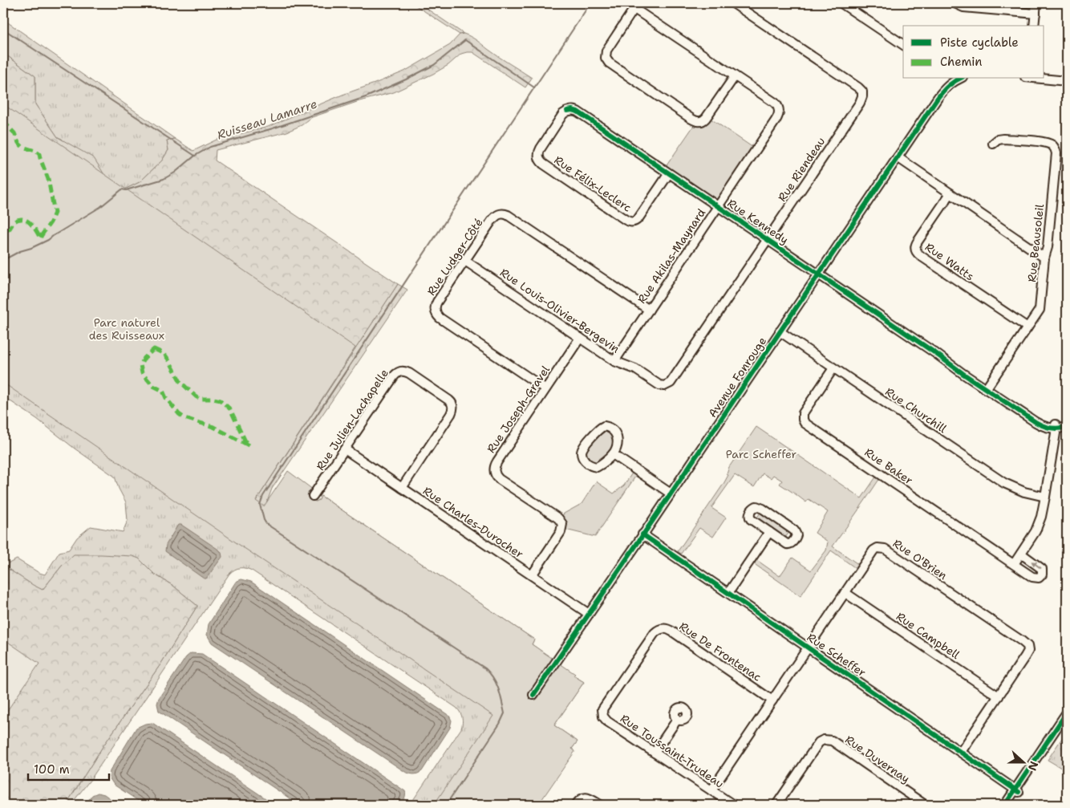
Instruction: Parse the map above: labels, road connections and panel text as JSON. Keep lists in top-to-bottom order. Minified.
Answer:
{"streets":{"street":["Rue Riendeau","Rue Félix-Leclerc","Rue Kennedy","Rue Beausoleil","Rue Akilas-Maynard","Rue Ludger-Côté","Rue Watts","Rue Louis-Olivier-Bergevin","Avenue Fonrouge","Rue Joseph-Gravel","Rue Churchill","Rue Julien-Lachapelle","Rue Baker","Rue Charles-Durocher","Rue O'Brien","Rue Campbell","Rue De Frontenac","Rue Scheffer","Rue Toussaint-Trudeau","Rue Duvernay"]},"crossings":[["Rue Riendeau","Rue Kennedy"],["Rue Riendeau","Rue Louis-Olivier-Bergevin"],["Rue Félix-Leclerc","Rue Kennedy"],["Rue Kennedy","Rue Beausoleil"],["Rue Kennedy","Rue Akilas-Maynard"],["Rue Kennedy","Avenue Fonrouge"],["Rue Beausoleil","Rue Watts"],["Rue Akilas-Maynard","Rue Ludger-Côté"],["Rue Akilas-Maynard","Rue Louis-Olivier-Bergevin"],["Rue Ludger-Côté","Rue Louis-Olivier-Bergevin"],["Rue Ludger-Côté","Rue Joseph-Gravel"],["Rue Louis-Olivier-Bergevin","Rue Joseph-Gravel"],["Avenue Fonrouge","Rue Churchill"],["Avenue Fonrouge","Rue Charles-Durocher"],["Avenue Fonrouge","Rue Scheffer"],["Rue Joseph-Gravel","Rue Charles-Durocher"],["Rue Churchill","Rue Baker"],["Rue Julien-Lachapelle","Rue Charles-Durocher"],["Rue O'Brien","Rue Campbell"],["Rue O'Brien","Rue De Frontenac"],["Rue O'Brien","Rue Scheffer"],["Rue O'Brien","Rue Toussaint-Trudeau"],["Rue De Frontenac","Rue Toussaint-Trudeau"]],"water":["Ruisseau Lamarre"],"parks":["Parc naturel des Ruisseaux","Parc Scheffer"],"legend":["Piste cyclable","Chemin"],"scale_bar":"100 m","north":"right"}
